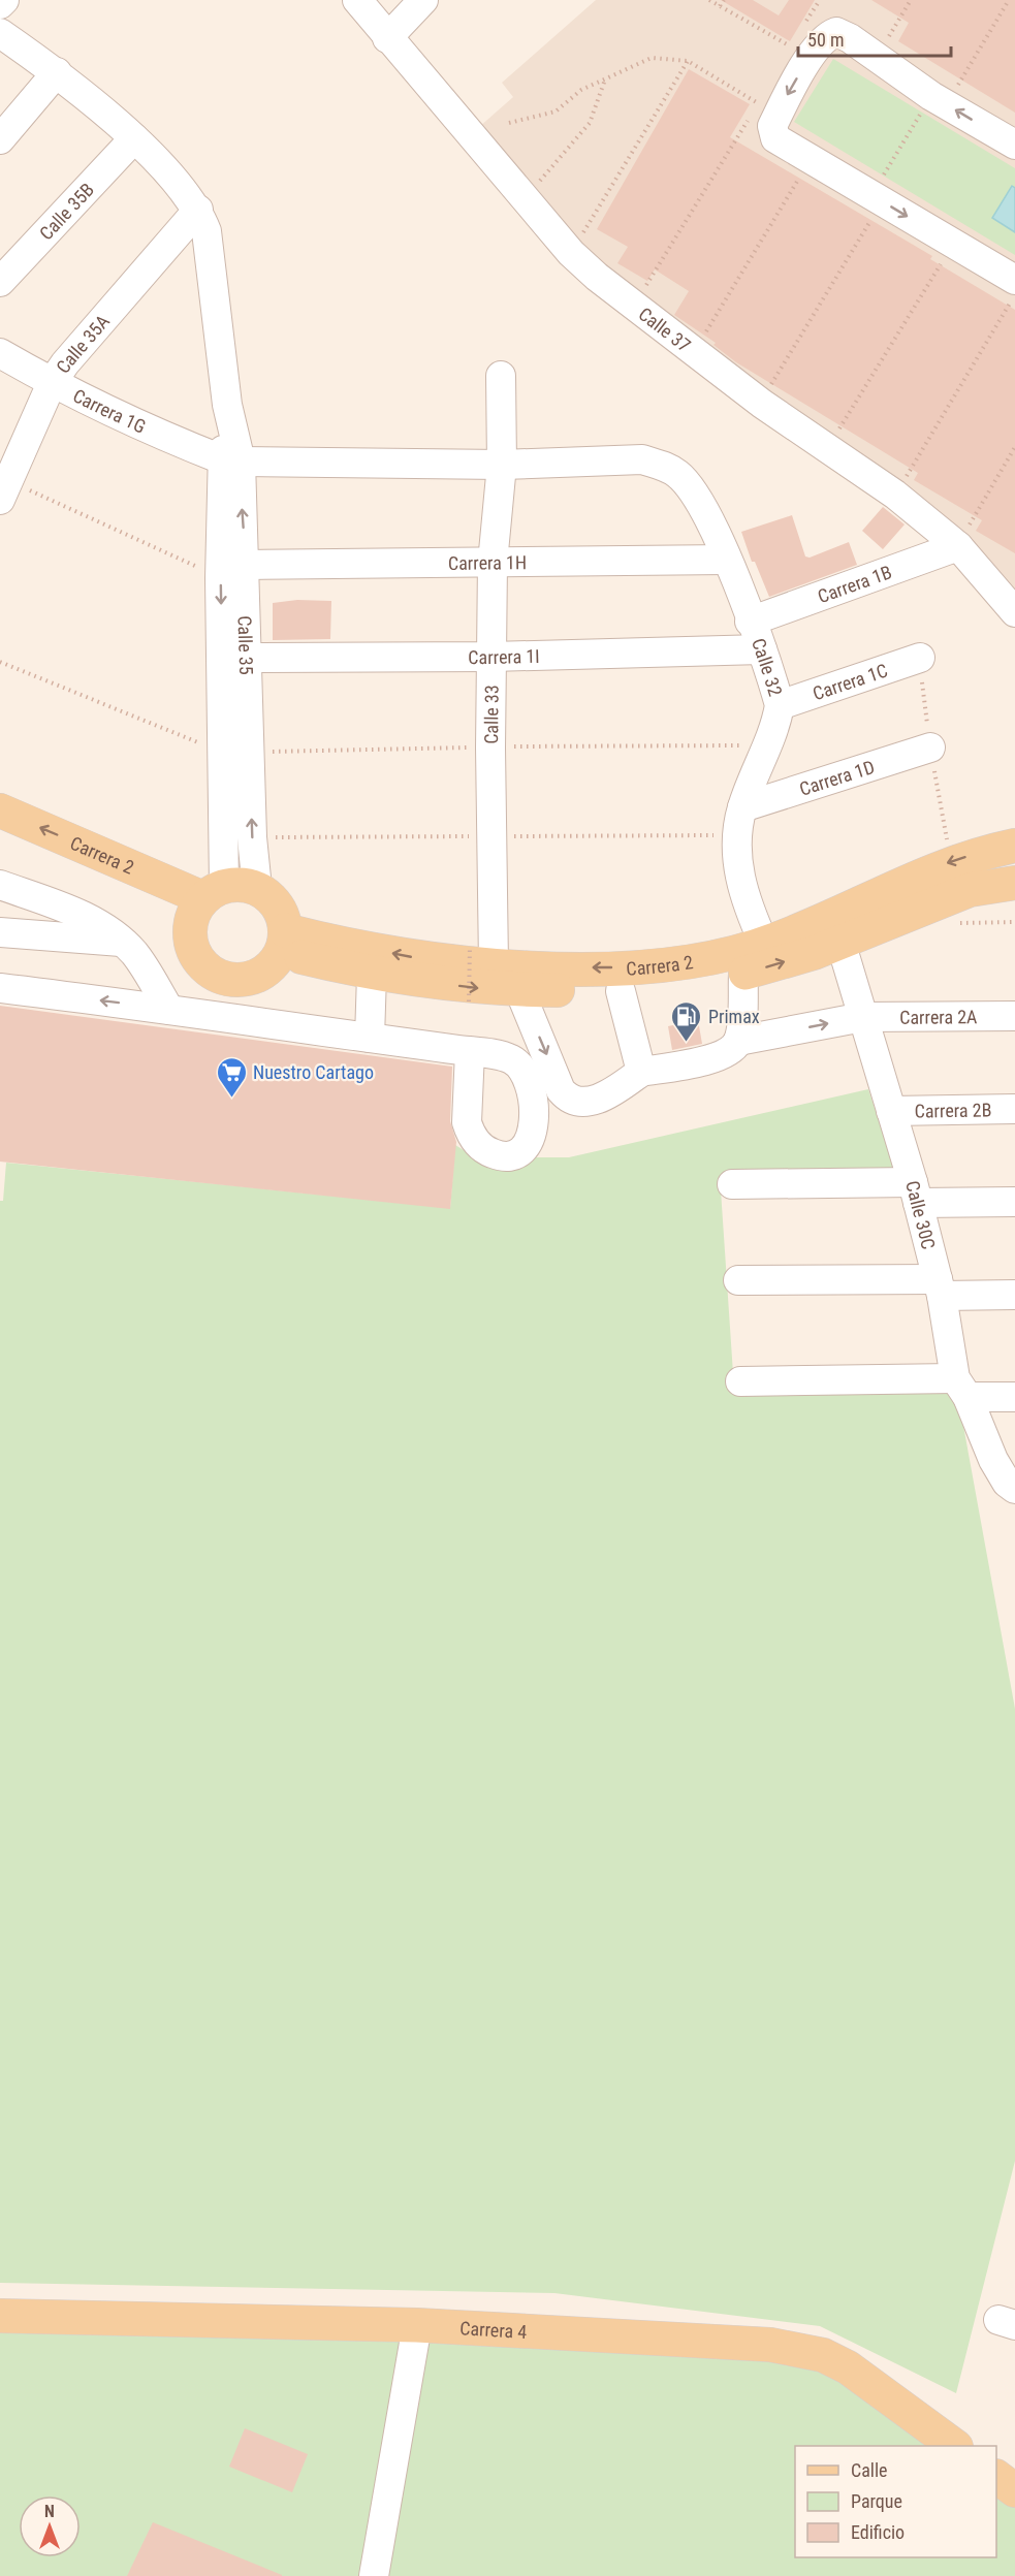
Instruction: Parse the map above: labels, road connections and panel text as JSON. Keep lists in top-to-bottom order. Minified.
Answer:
{"streets":{"main road":["Carrera 2","Carrera 4"],"street":["Calle 35B","Calle 37","Calle 35A","Carrera 1G","Carrera 1H","Carrera 1B","Calle 35","Carrera 1I","Calle 32","Carrera 1C","Calle 33","Carrera 1D","Carrera 2A","Carrera 2B","Calle 30C"]},"crossings":[["Calle 37","Carrera 1B"],["Calle 35A","Carrera 1G"],["Calle 35A","Calle 35"],["Carrera 1G","Calle 35"],["Carrera 1H","Calle 35"],["Carrera 1H","Calle 32"],["Carrera 1H","Calle 33"],["Carrera 1B","Calle 32"],["Calle 35","Carrera 1I"],["Calle 35","Carrera 2"],["Carrera 1I","Calle 32"],["Carrera 1I","Calle 33"],["Calle 32","Carrera 1C"],["Calle 32","Calle 33"],["Calle 32","Carrera 1D"],["Calle 32","Carrera 2"],["Calle 33","Carrera 2"],["Carrera 2","Calle 30C"],["Carrera 2A","Calle 30C"],["Carrera 2B","Calle 30C"]],"places":{"fuel station":["Primax"],"supermarket":["Nuestro Cartago"]},"legend":["Calle","Parque","Edificio"],"scale_bar":"50 m","north":"top"}
